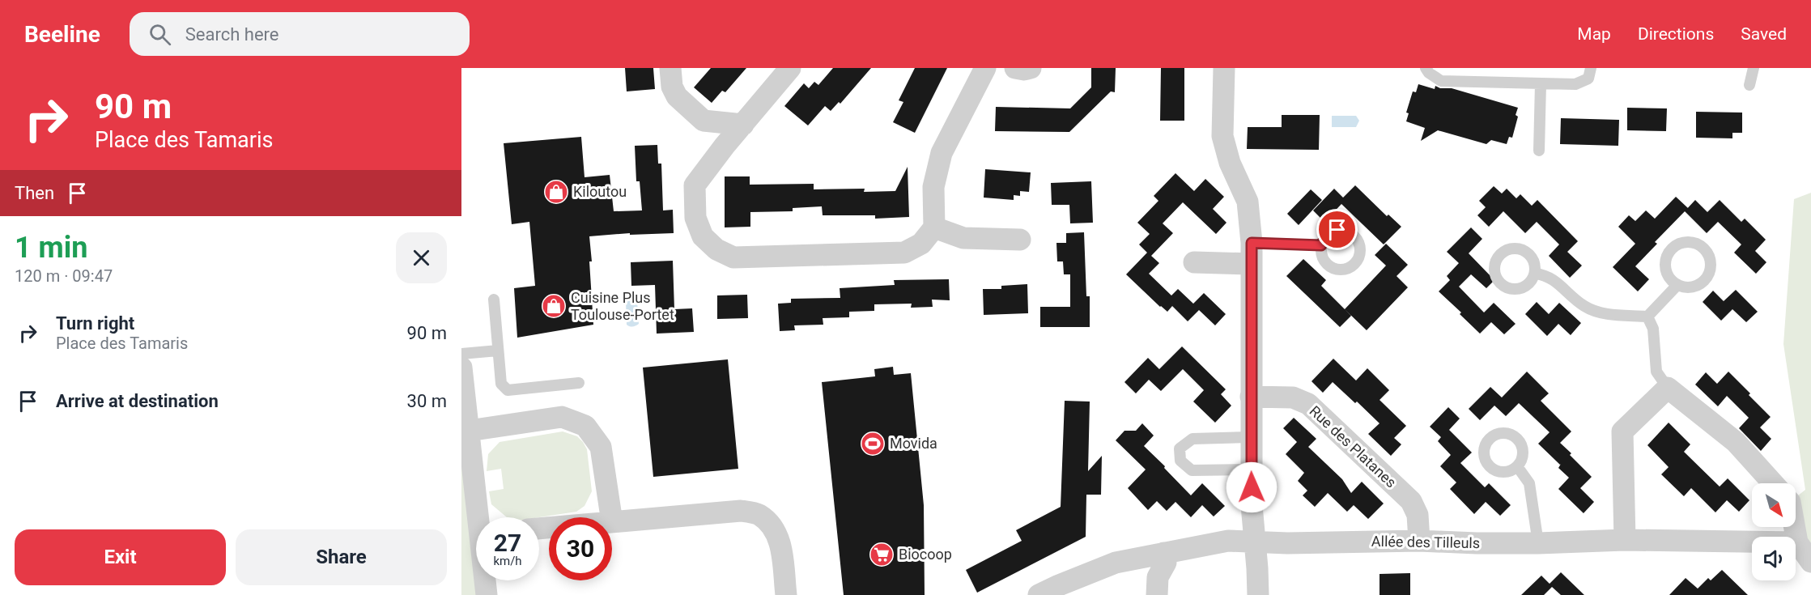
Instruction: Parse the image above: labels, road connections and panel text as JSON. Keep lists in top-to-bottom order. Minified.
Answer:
{"streets":{"street":["Rue des Platanes","Allée des Tilleuls"]},"crossings":[["Rue des Platanes","Allée des Tilleuls"]],"places":{"shop":["Kiloutou","Cuisine Plus Toulouse-Portet"],"sports":["Movida"],"supermarket":["Biocoop"]},"north":"bottom right","page":{"header":"Beeline","search":"Search here","nav":["Map","Directions","Saved"],"turn":["90 m","Place des Tamaris"],"then":"Then","heading":["1 min","120 m · 09:47"],"list":[{"name":"Turn right","note":"Place des Tamaris","value":"90 m"},{"name":"Arrive at destination","value":"30 m"}],"speed":"27 km/h","limit":"30","buttons":["Exit","Share"]}}
